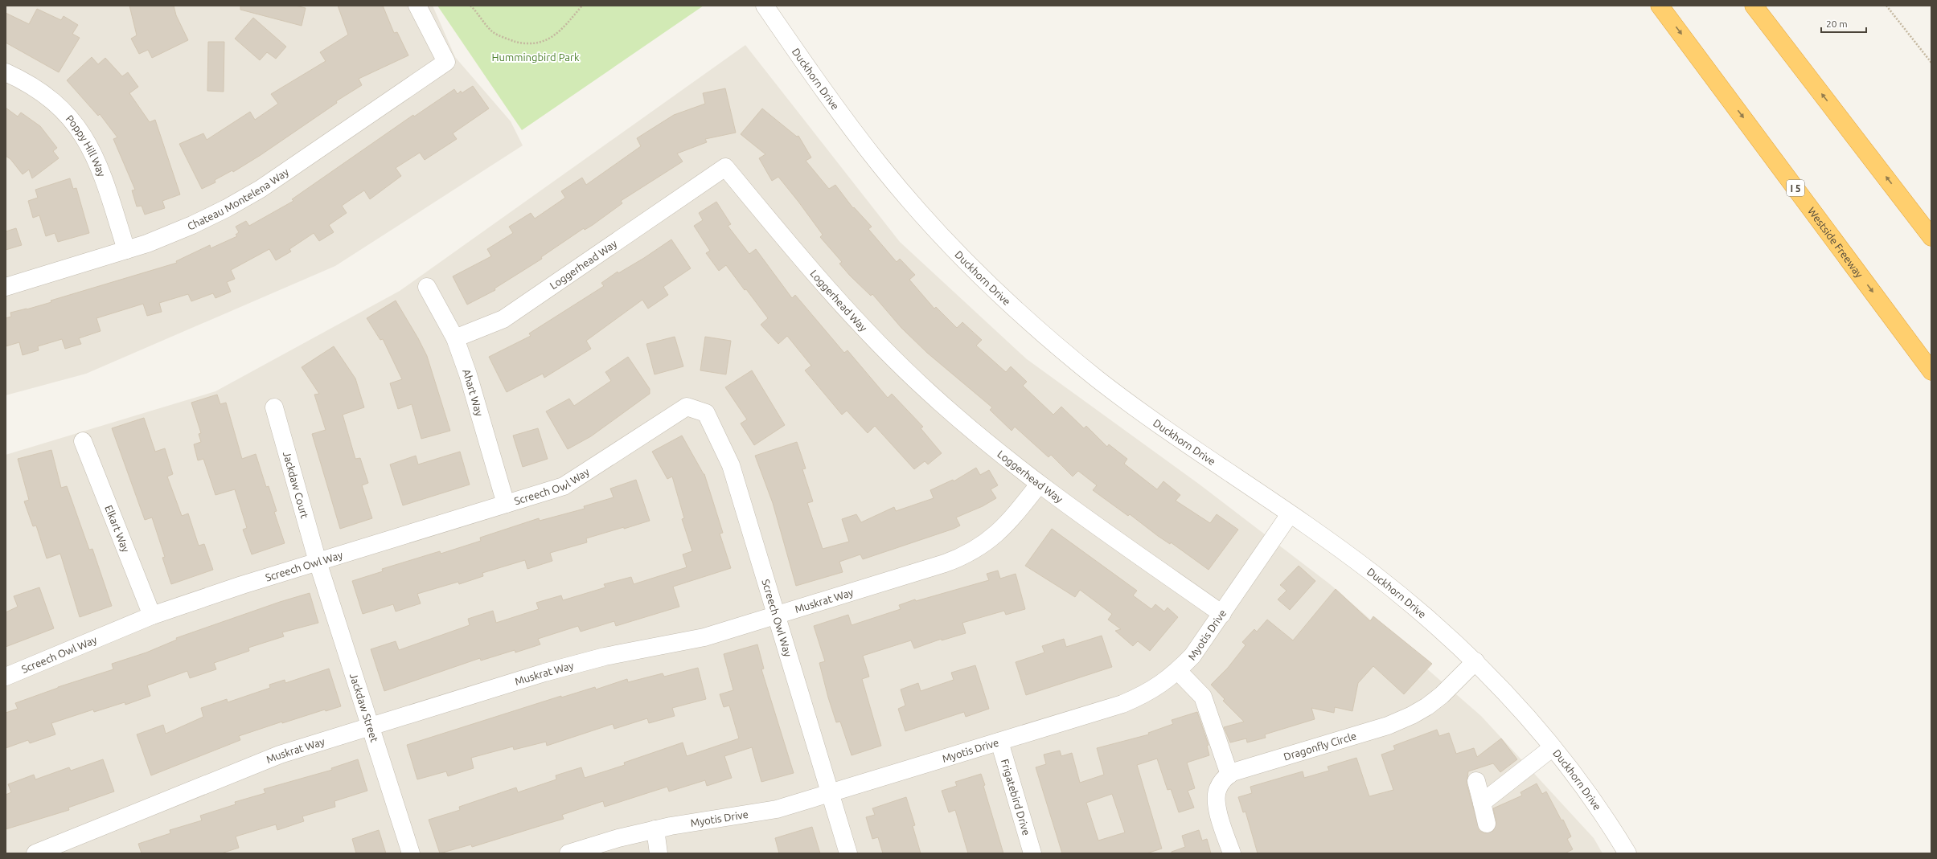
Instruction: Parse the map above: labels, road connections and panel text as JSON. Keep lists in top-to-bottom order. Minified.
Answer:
{"streets":{"highway":["I 5","Westside Freeway"],"street":["Duckhorn Drive","Poppy Hill Way","Chateau Montelena Way","Loggerhead Way","Ahart Way","Jackdaw Court","Screech Owl Way","Elkart Way","Muskrat Way","Myotis Drive","Jackdaw Street","Dragonfly Circle","Frigatebird Drive"]},"crossings":[["Duckhorn Drive","Myotis Drive"],["Duckhorn Drive","Dragonfly Circle"],["Poppy Hill Way","Chateau Montelena Way"],["Loggerhead Way","Ahart Way"],["Loggerhead Way","Muskrat Way"],["Loggerhead Way","Myotis Drive"],["Ahart Way","Screech Owl Way"],["Jackdaw Court","Screech Owl Way"],["Jackdaw Court","Jackdaw Street"],["Screech Owl Way","Elkart Way"],["Screech Owl Way","Muskrat Way"],["Screech Owl Way","Myotis Drive"],["Screech Owl Way","Jackdaw Street"],["Muskrat Way","Jackdaw Street"],["Myotis Drive","Frigatebird Drive"]],"parks":["Hummingbird Park"],"scale_bar":"20 m"}
